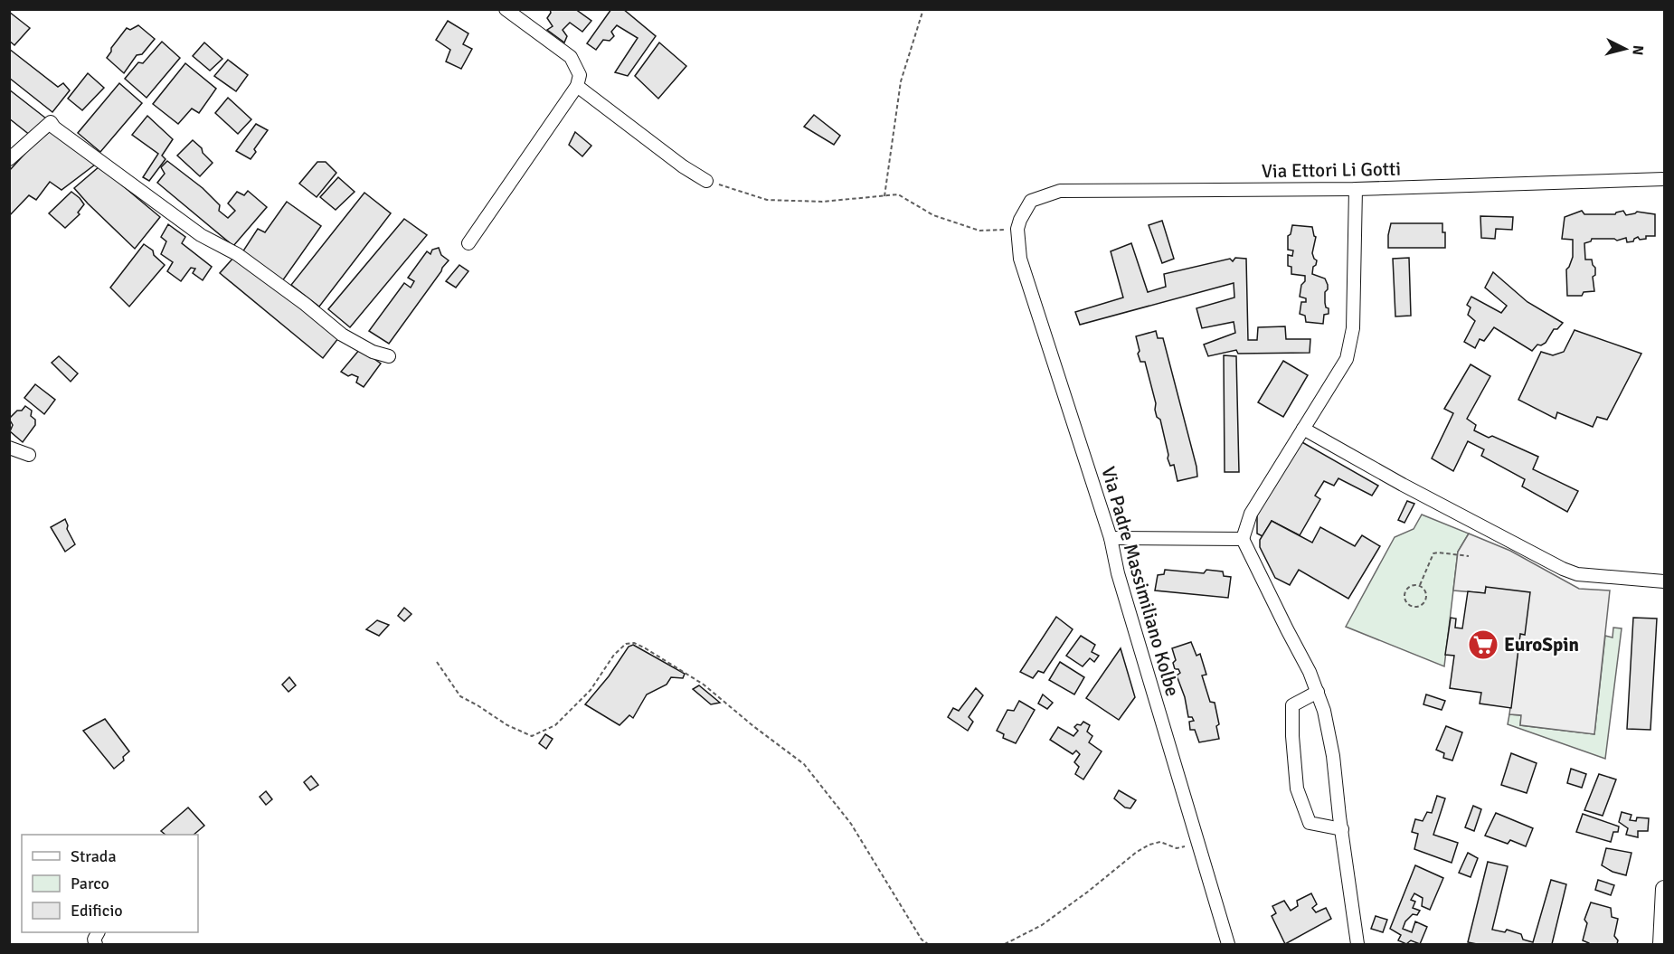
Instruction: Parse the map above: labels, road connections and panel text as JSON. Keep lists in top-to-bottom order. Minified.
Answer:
{"streets":{"street":["Via Ettori Li Gotti","Via Padre Massimiliano Kolbe"]},"crossings":[["Via Ettori Li Gotti","Via Padre Massimiliano Kolbe"]],"places":{"supermarket":["EuroSpin"]},"legend":["Strada","Parco","Edificio"],"north":"right"}
